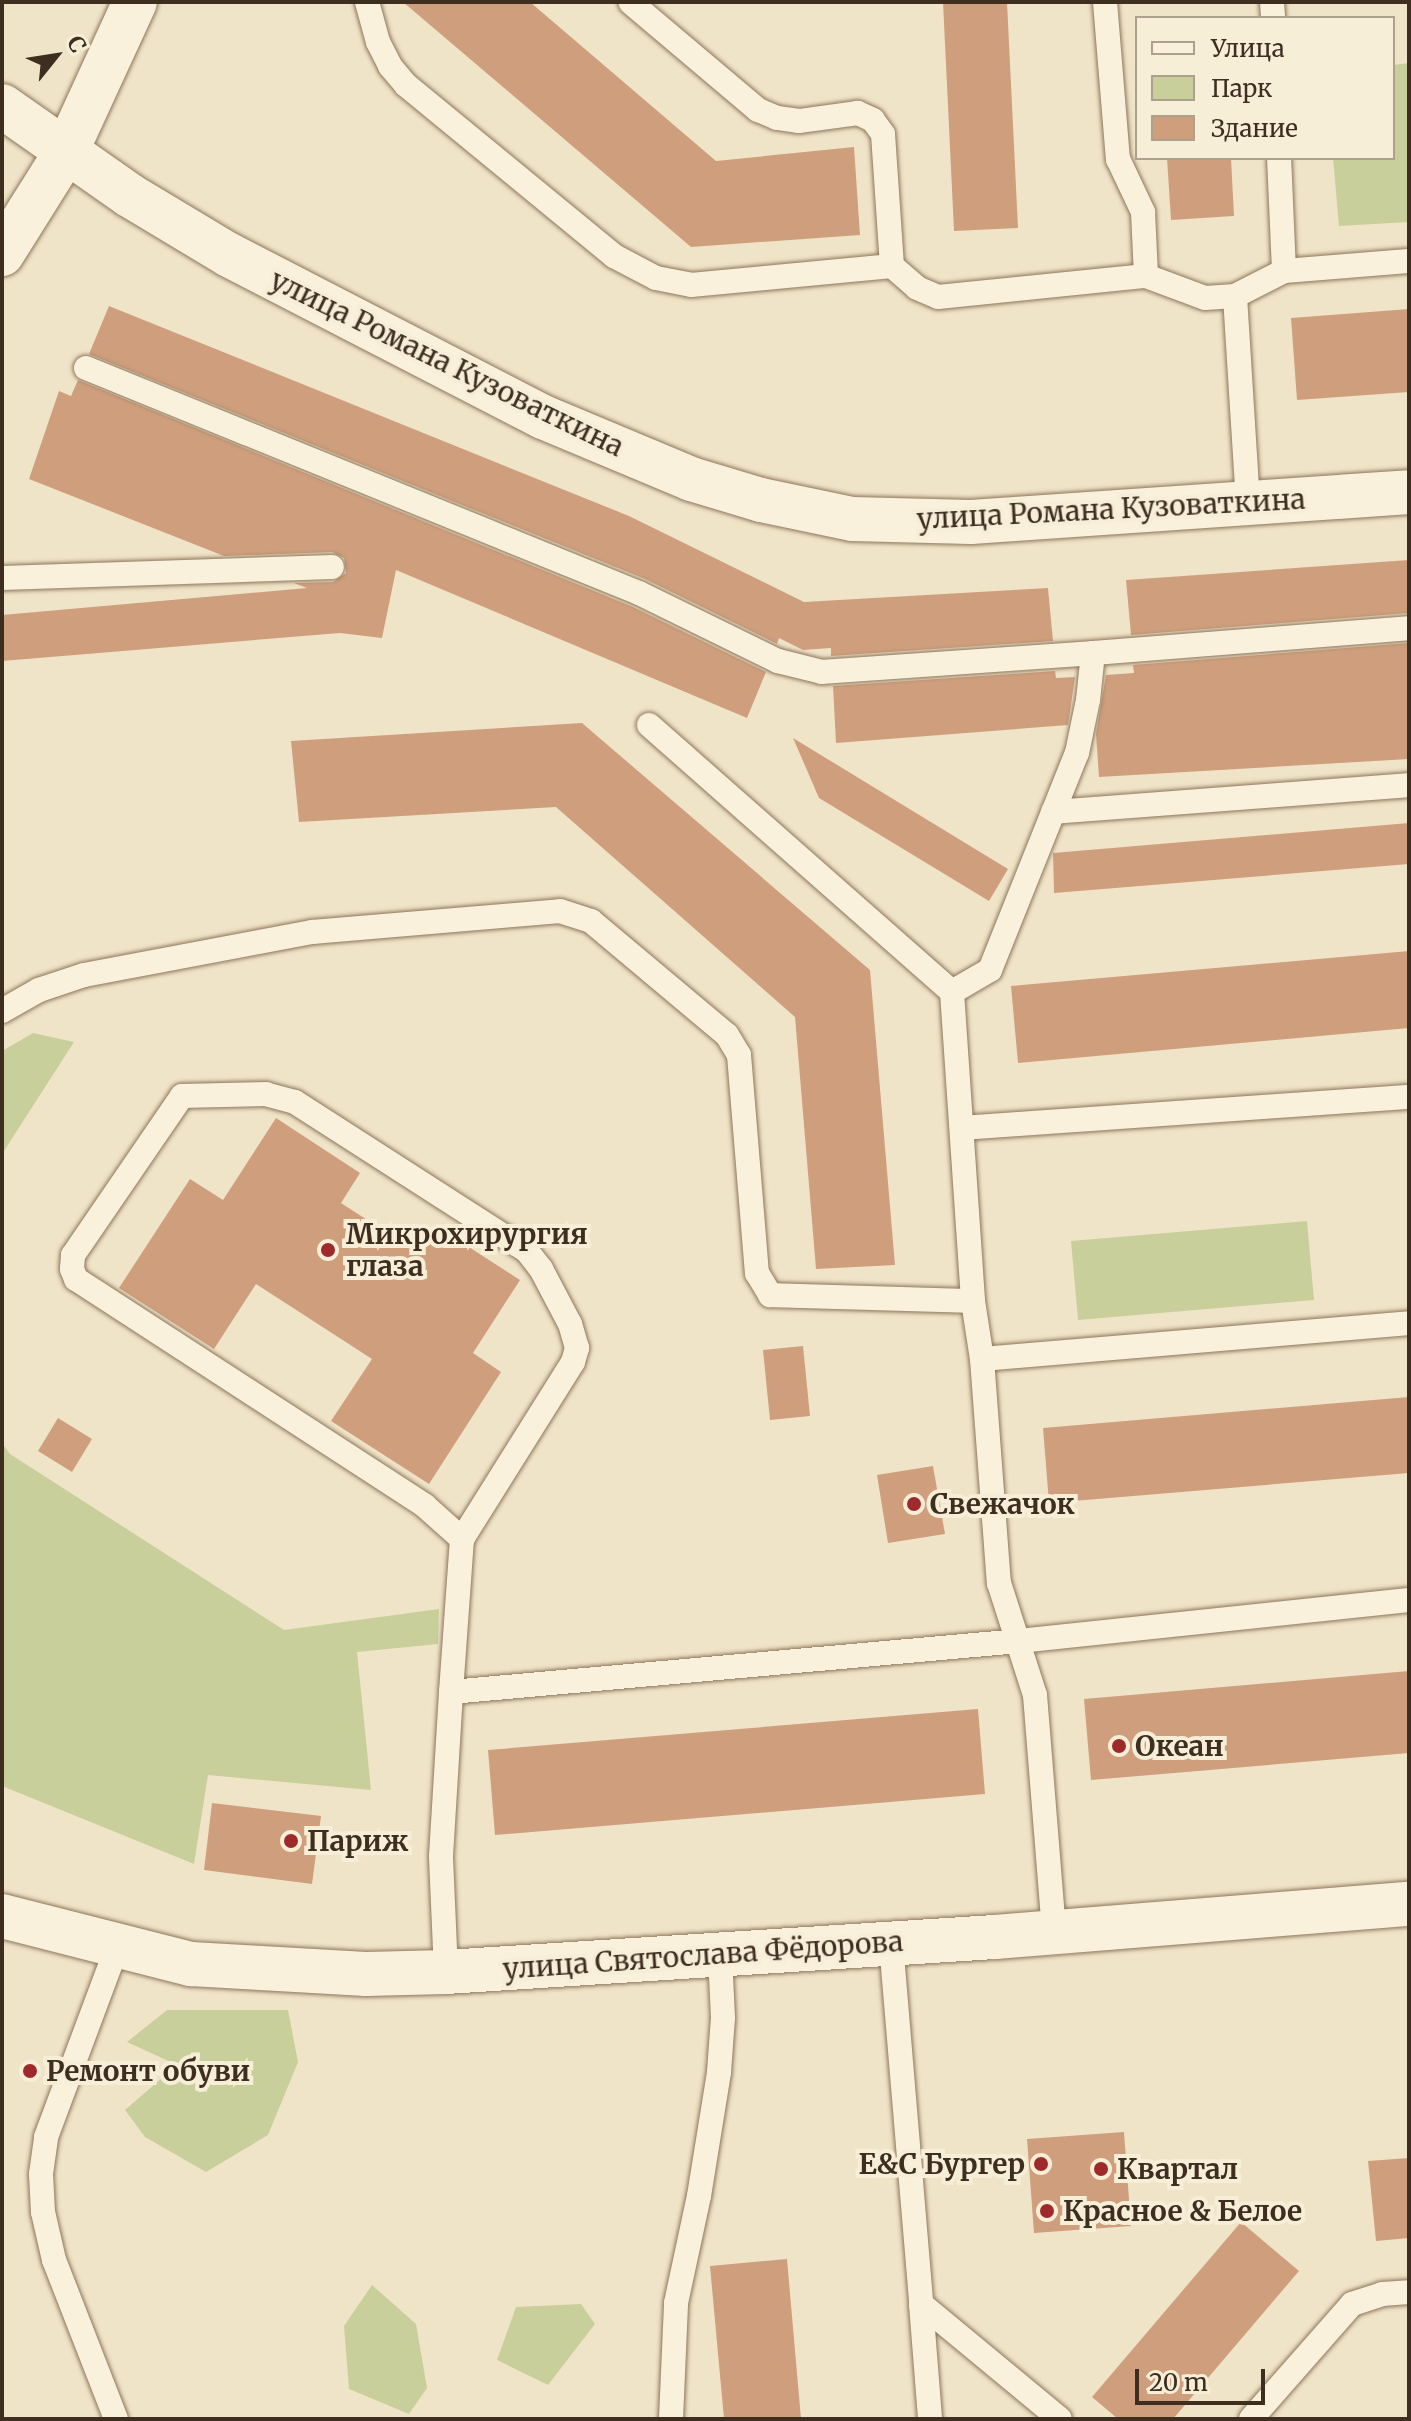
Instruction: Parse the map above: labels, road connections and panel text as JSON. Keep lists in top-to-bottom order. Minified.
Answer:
{"streets":{"street":["улица Романа Кузоваткина","улица Святослава Фёдорова"]},"places":["Микрохирургия глаза","Свежачок","Океан","Париж","Ремонт обуви","Е&С Бургер","Квартал","Красное & Белое"],"legend":["Улица","Парк","Здание"],"scale_bar":"20 m","north":"top right"}
